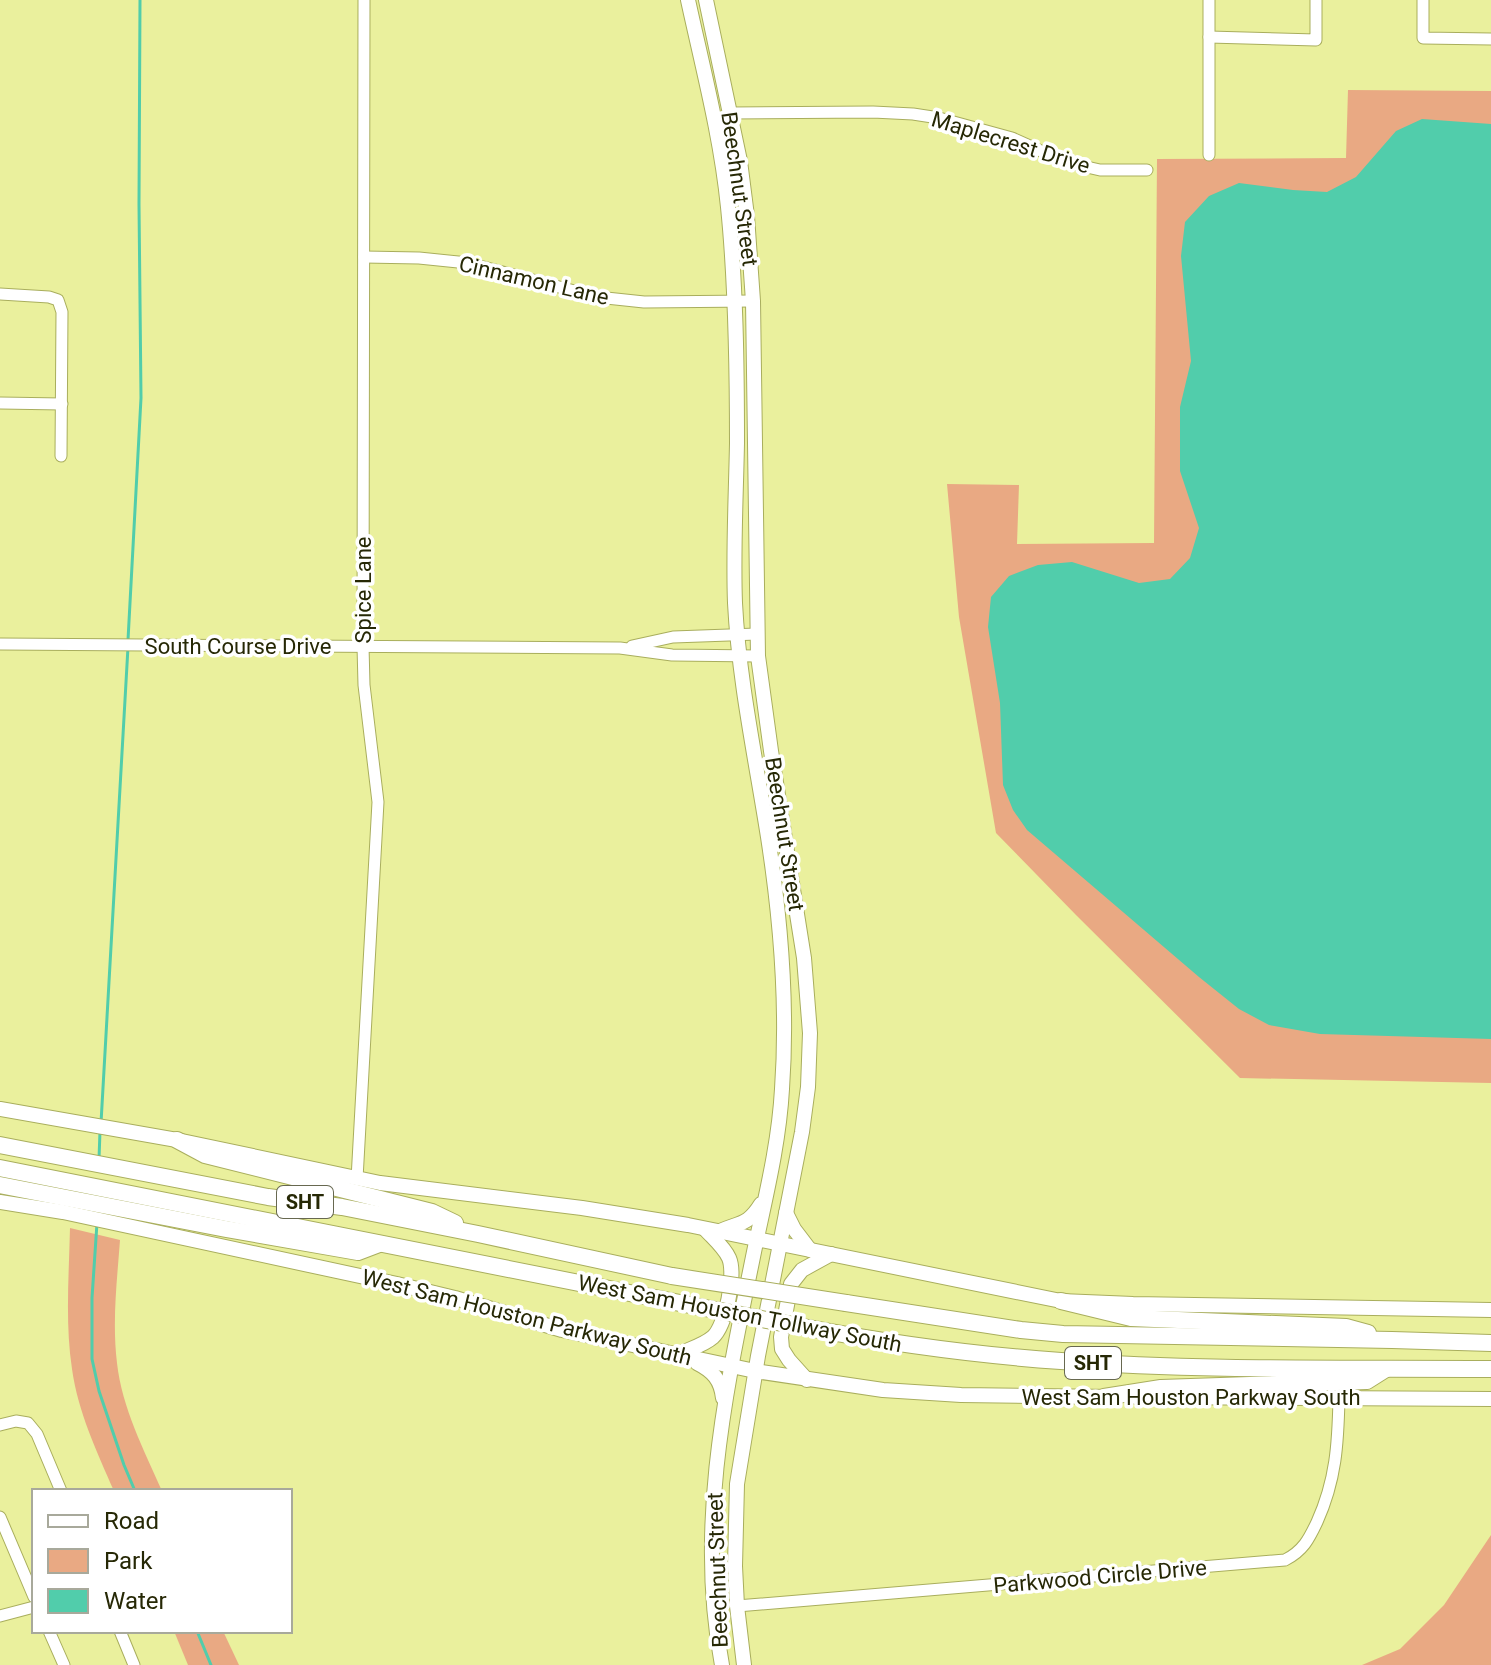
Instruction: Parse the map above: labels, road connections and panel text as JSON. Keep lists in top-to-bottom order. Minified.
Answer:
{"streets":{"highway":["SHT","West Sam Houston Tollway South"],"main road":["Beechnut Street","West Sam Houston Parkway South"],"street":["Maplecrest Drive","Cinnamon Lane","Spice Lane","South Course Drive","Parkwood Circle Drive"]},"crossings":[["Maplecrest Drive","Beechnut Street"],["Beechnut Street","Cinnamon Lane"],["Beechnut Street","South Course Drive"],["Beechnut Street","West Sam Houston Parkway South"],["Beechnut Street","Parkwood Circle Drive"],["Cinnamon Lane","Spice Lane"],["Spice Lane","South Course Drive"],["West Sam Houston Parkway South","Parkwood Circle Drive"]],"legend":["Road","Park","Water"]}
